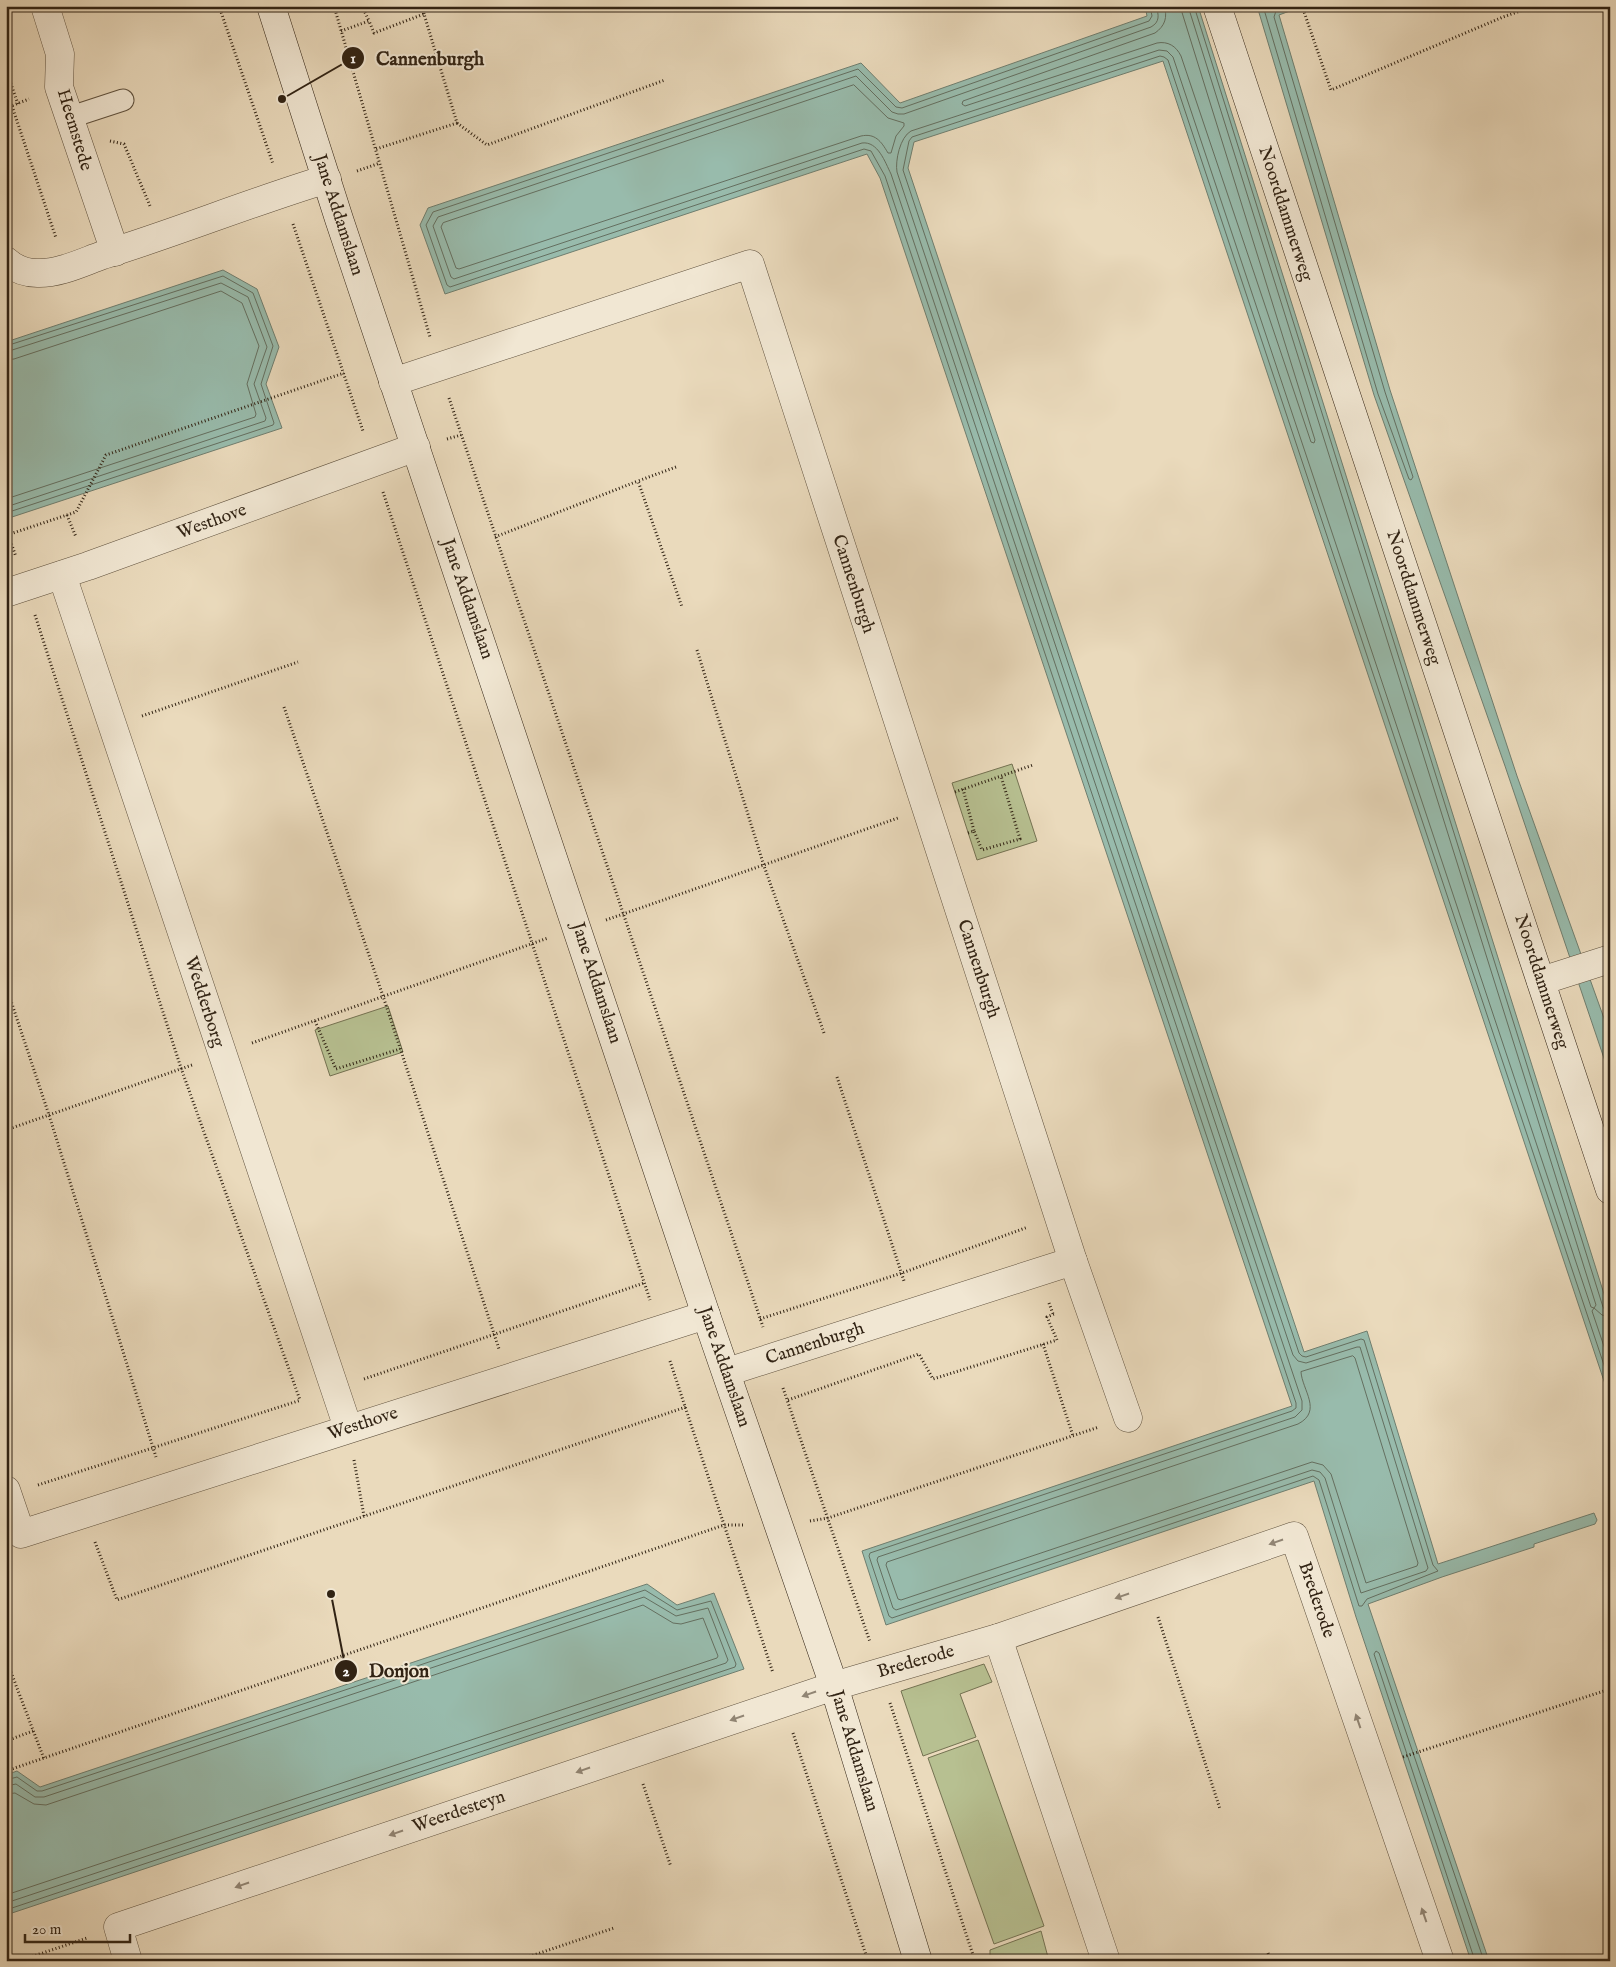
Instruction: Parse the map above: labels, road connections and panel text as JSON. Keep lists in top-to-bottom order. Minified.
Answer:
{"streets":{"street":["Heemstede","Noorddammerweg","Jane Addamslaan","Westhove","Cannenburgh","Wedderborg","Brederode","Weerdesteyn"]},"crossings":[["Jane Addamslaan","Westhove"],["Jane Addamslaan","Cannenburgh"],["Jane Addamslaan","Brederode"],["Jane Addamslaan","Weerdesteyn"],["Westhove","Wedderborg"],["Brederode","Weerdesteyn"]],"one_way":["Weerdesteyn"],"places":["Cannenburgh","Donjon"],"scale_bar":"20 m"}
